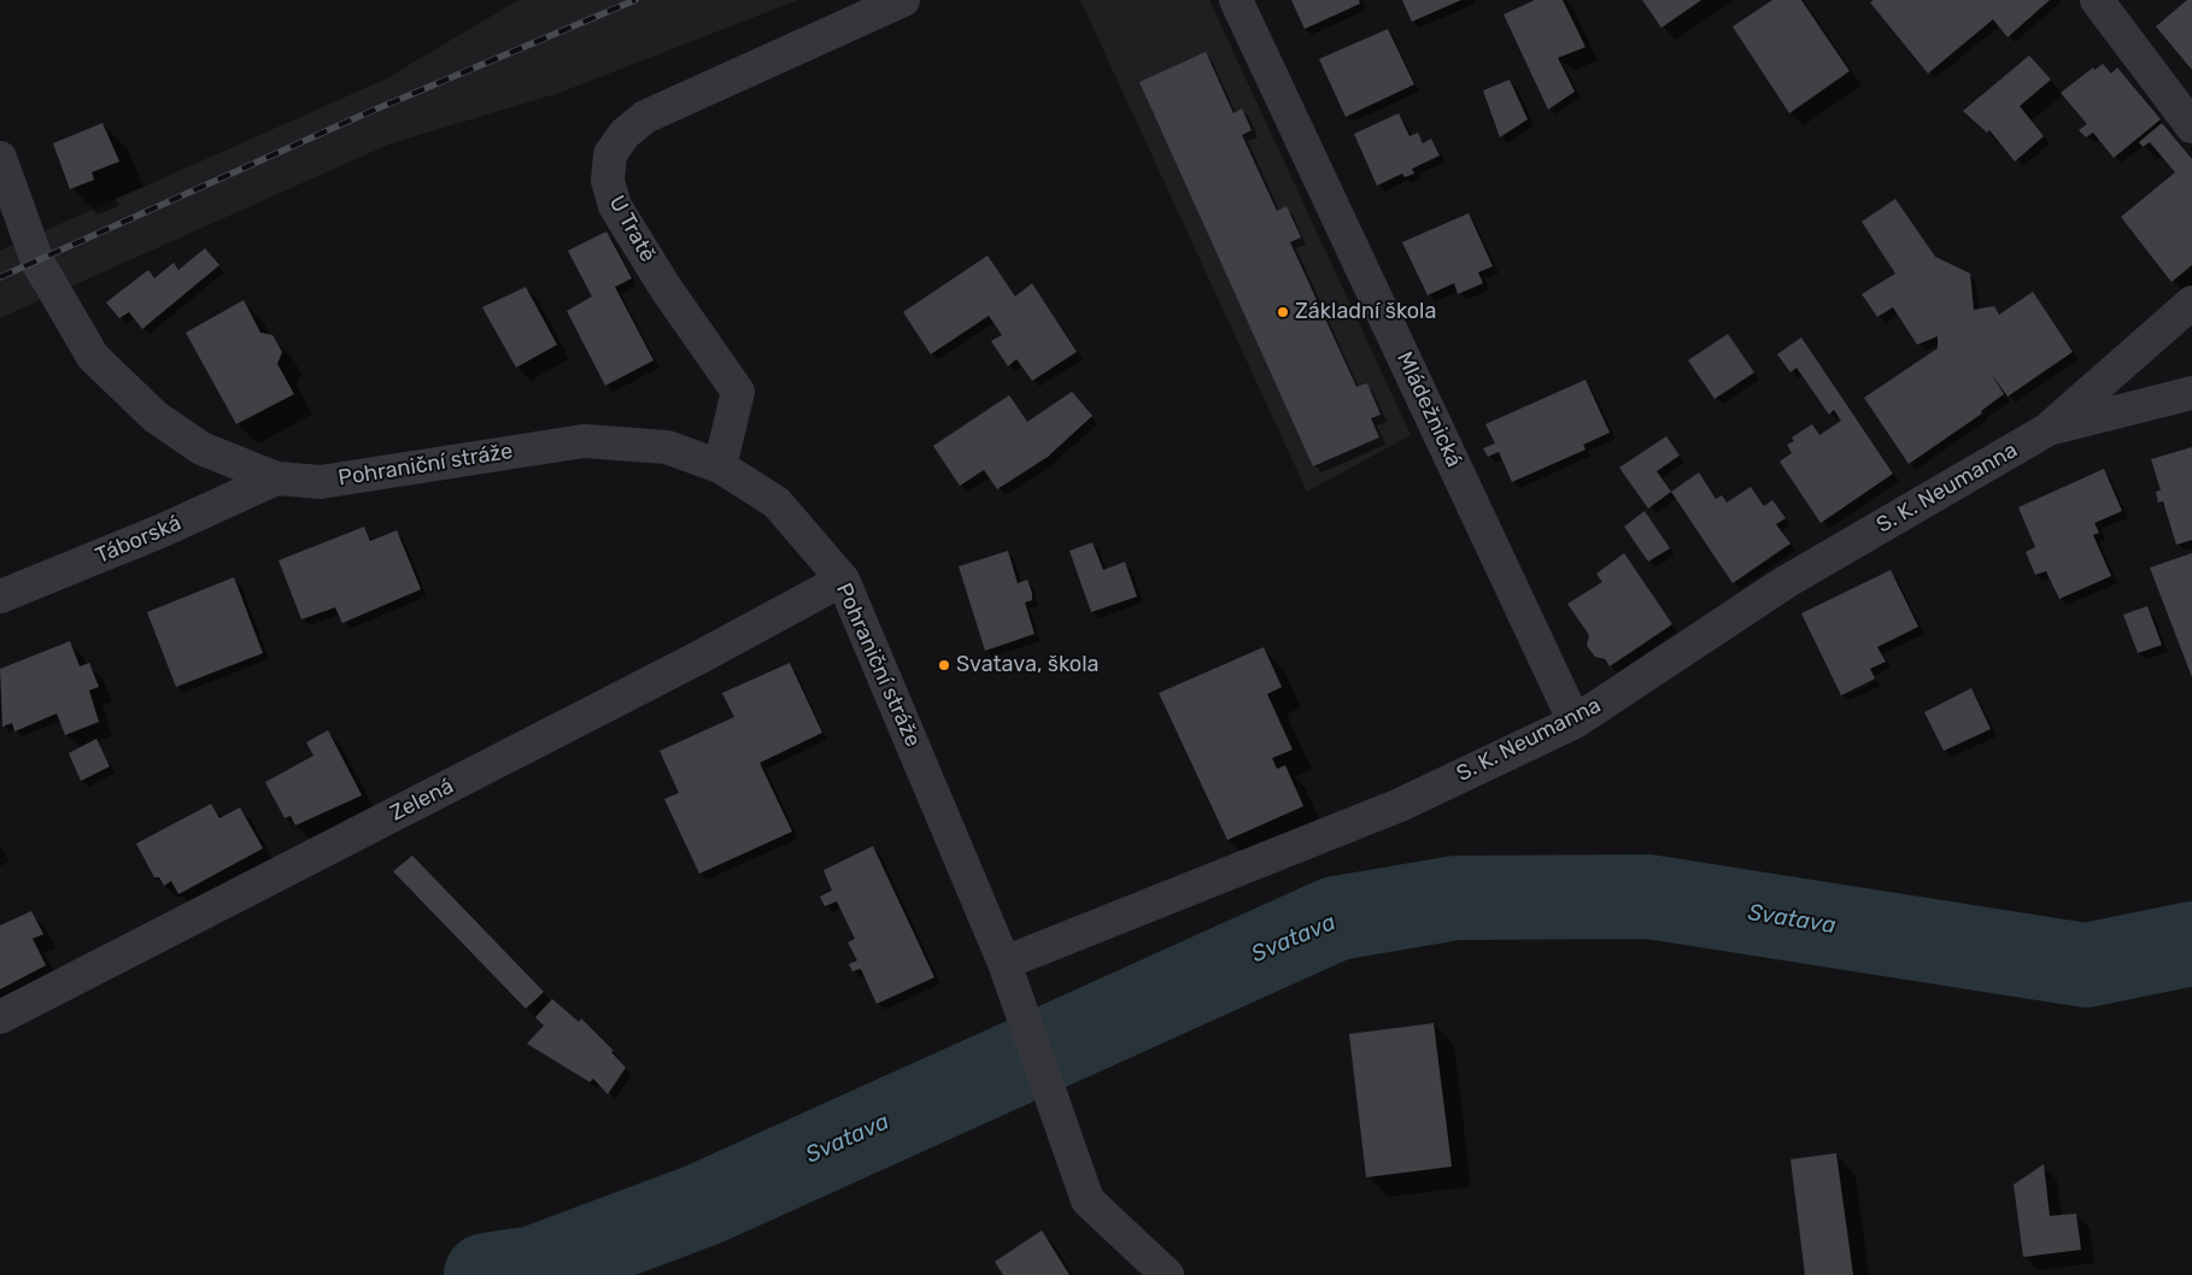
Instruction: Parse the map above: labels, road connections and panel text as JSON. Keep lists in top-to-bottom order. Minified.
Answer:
{"streets":{"street":["U Tratě","Mládežnická","Pohraniční stráže","S. K. Neumanna","Táborská","Zelená"]},"crossings":[["U Tratě","Pohraniční stráže"],["Mládežnická","S. K. Neumanna"],["Pohraniční stráže","S. K. Neumanna"],["Pohraniční stráže","Táborská"],["Pohraniční stráže","Zelená"]],"water":["Svatava"],"places":["Základní škola","Svatava, škola"]}
